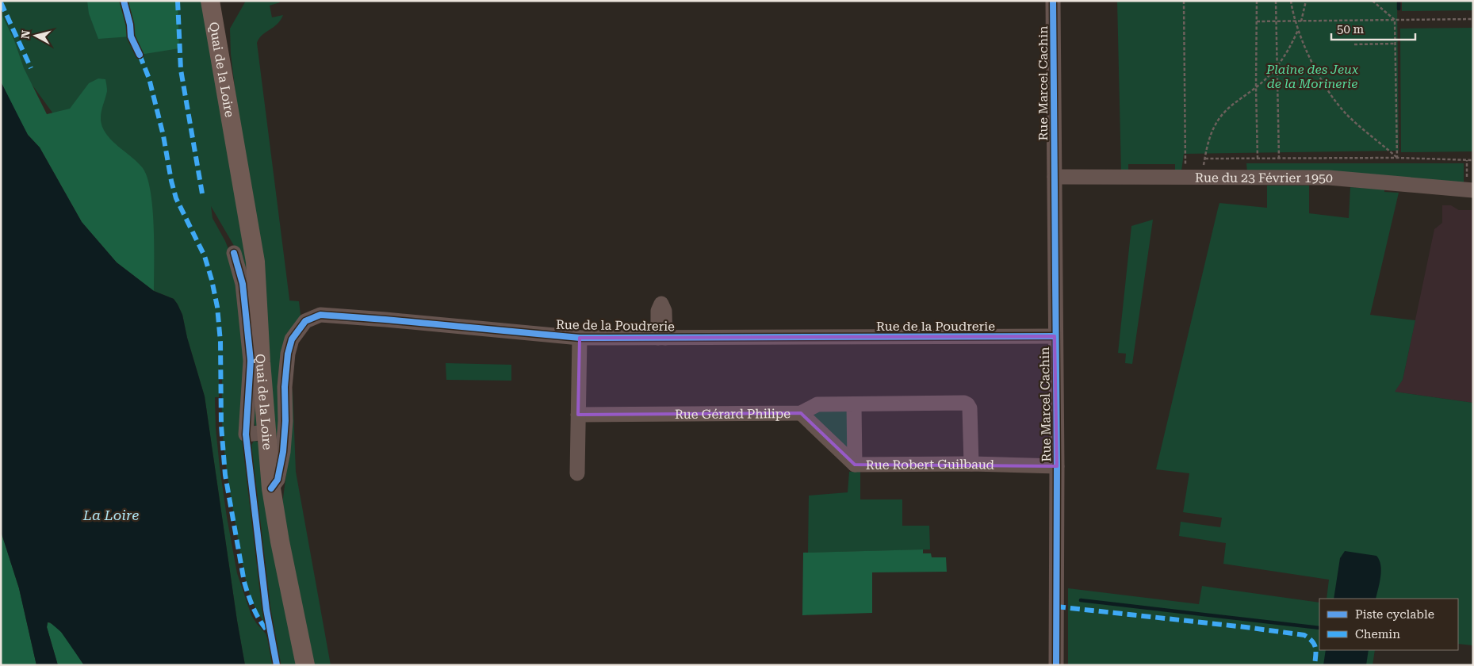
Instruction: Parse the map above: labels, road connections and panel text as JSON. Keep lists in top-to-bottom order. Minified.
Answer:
{"streets":{"main road":["Quai de la Loire"],"street":["Rue Marcel Cachin","Rue du 23 Février 1950","Rue de la Poudrerie","Rue Gérard Philipe","Rue Robert Guilbaud"]},"crossings":[["Quai de la Loire","Rue de la Poudrerie"],["Rue Marcel Cachin","Rue du 23 Février 1950"],["Rue Marcel Cachin","Rue de la Poudrerie"],["Rue Marcel Cachin","Rue Robert Guilbaud"],["Rue Gérard Philipe","Rue Robert Guilbaud"]],"water":["La Loire"],"parks":["Plaine des Jeux de la Morinerie"],"legend":["Piste cyclable","Chemin"],"scale_bar":"50 m","north":"left"}
